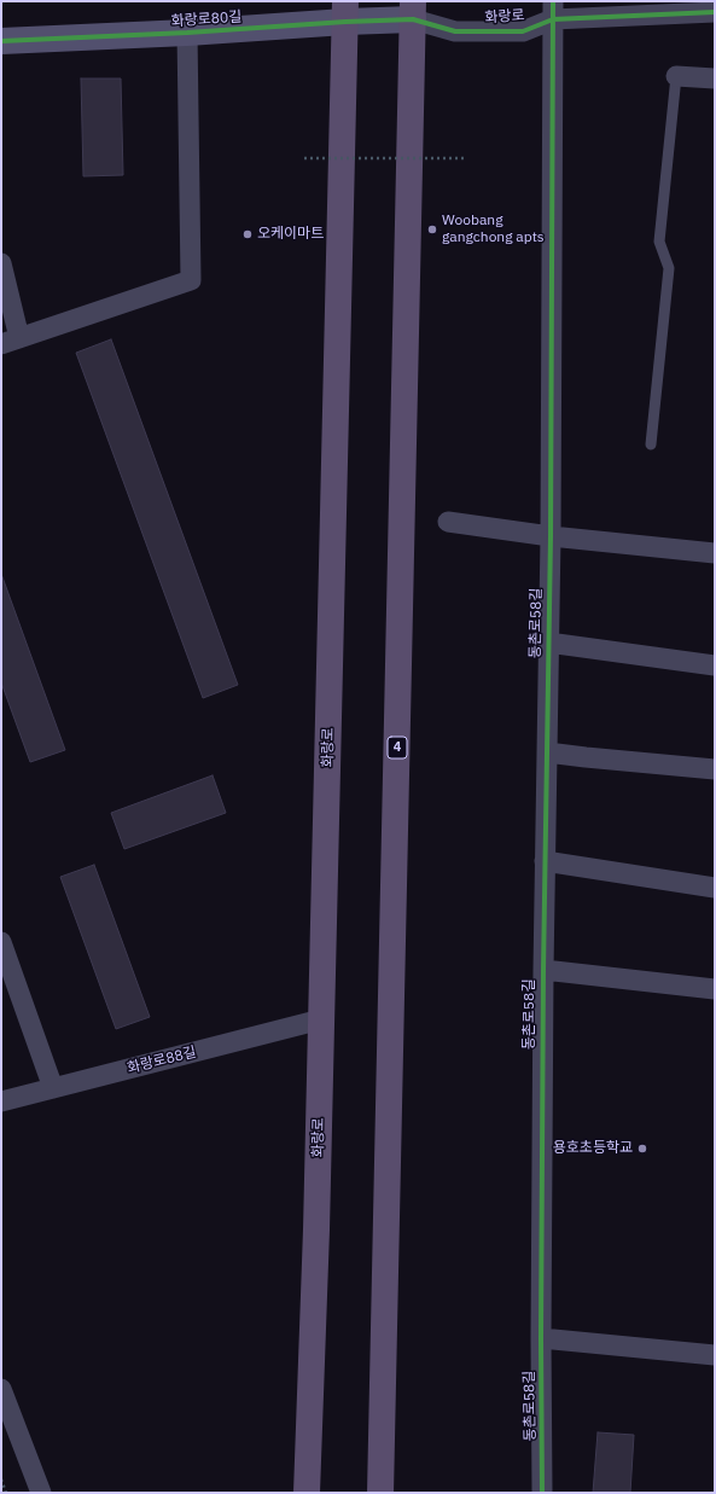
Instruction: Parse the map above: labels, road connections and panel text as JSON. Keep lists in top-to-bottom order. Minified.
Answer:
{"streets":{"main road":["화랑로","4"],"street":["화랑로80길","동촌로58길","화랑로88길"]},"crossings":[["화랑로","화랑로80길"],["화랑로","동촌로58길"],["화랑로","4"],["화랑로","화랑로88길"],["화랑로80길","4"]],"places":["Woobang gangchong apts","오케이마트","용호초등학교"]}
